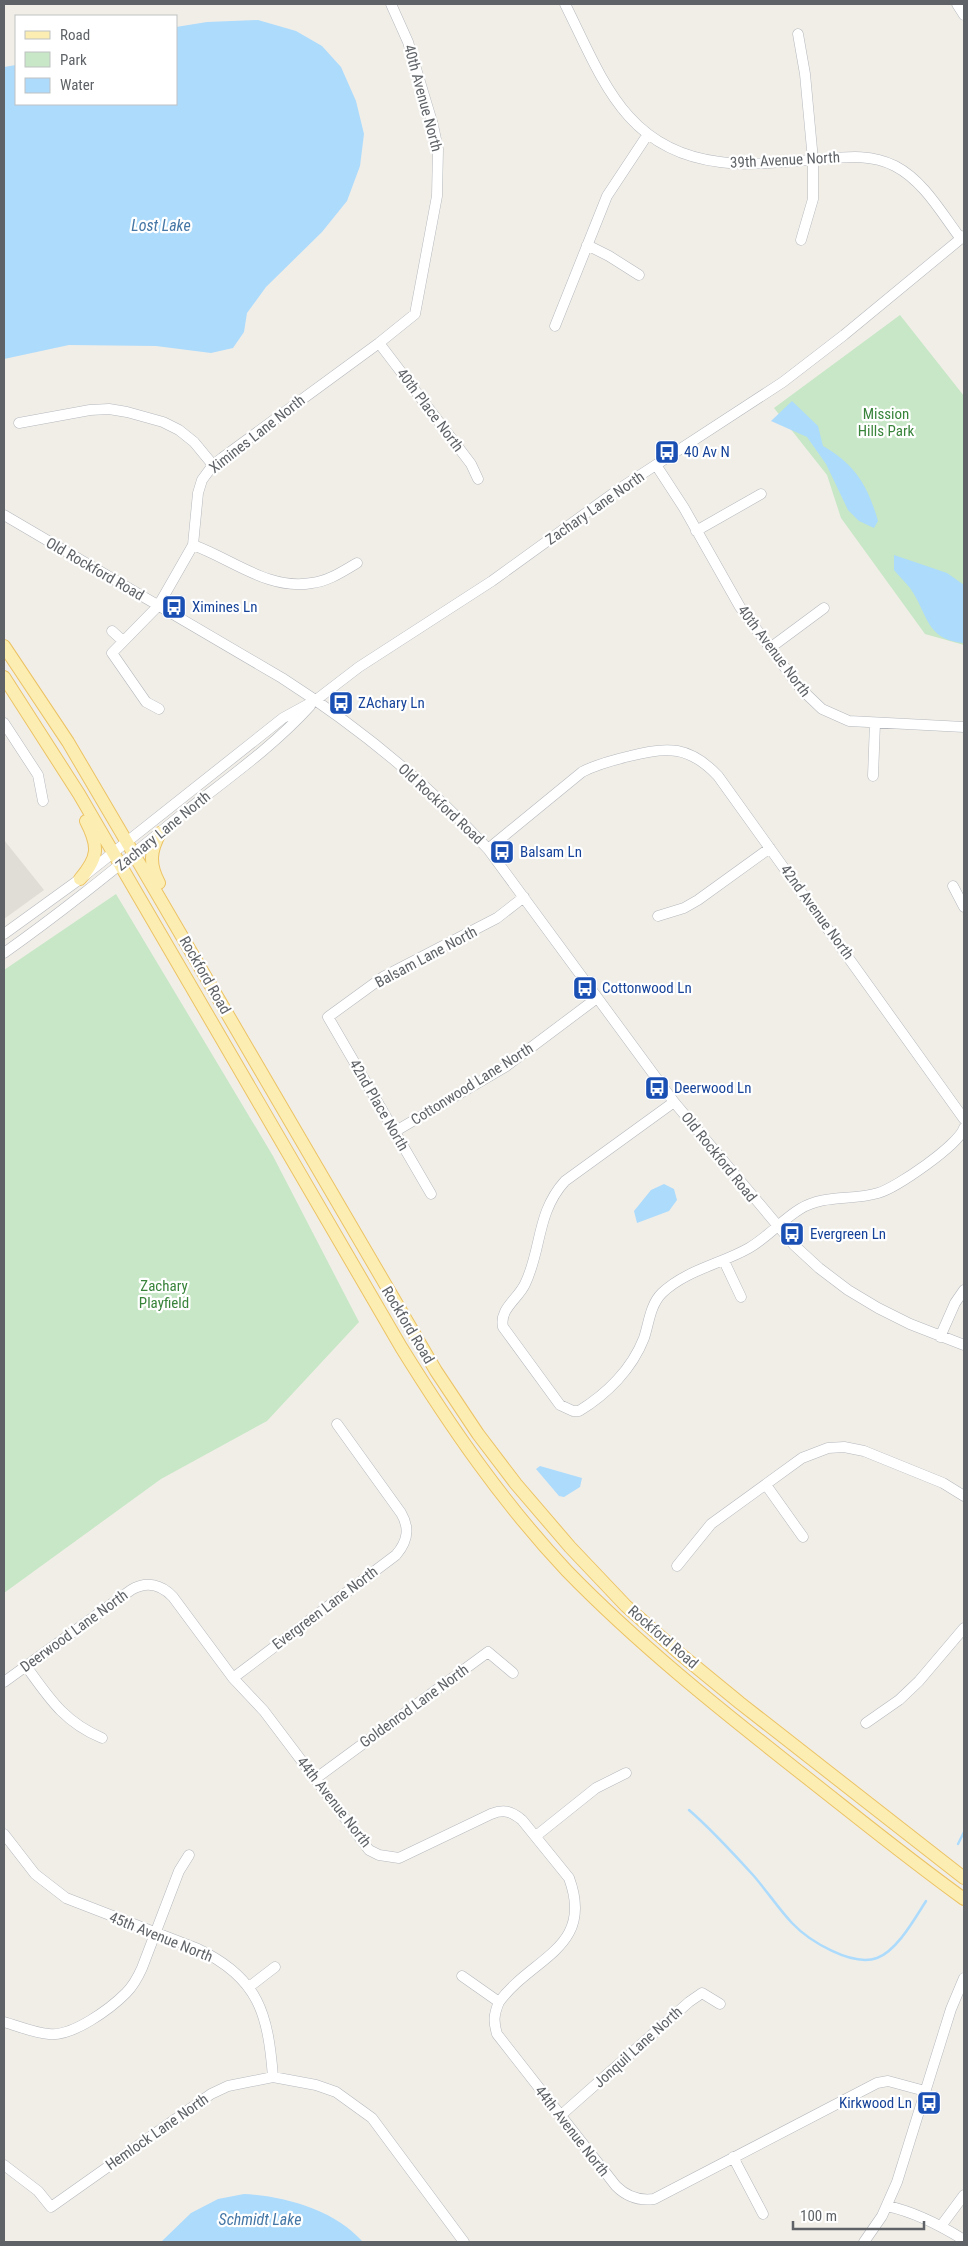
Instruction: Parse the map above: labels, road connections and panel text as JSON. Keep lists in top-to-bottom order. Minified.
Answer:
{"streets":{"main road":["Rockford Road"],"street":["40th Avenue North","39th Avenue North","40th Place North","Ximines Lane North","Zachary Lane North","Old Rockford Road","42nd Avenue North","Balsam Lane North","Cottonwood Lane North","42nd Place North","Evergreen Lane North","Deerwood Lane North","Goldenrod Lane North","44th Avenue North","45th Avenue North","Jonquil Lane North","Hemlock Lane North"]},"crossings":[["40th Avenue North","Ximines Lane North"],["40th Avenue North","Zachary Lane North"],["39th Avenue North","Zachary Lane North"],["40th Place North","Ximines Lane North"],["Ximines Lane North","Old Rockford Road"],["Zachary Lane North","Old Rockford Road"],["Zachary Lane North","Rockford Road"],["Old Rockford Road","42nd Avenue North"],["Old Rockford Road","Balsam Lane North"],["Old Rockford Road","Cottonwood Lane North"],["Balsam Lane North","42nd Place North"],["Cottonwood Lane North","42nd Place North"],["Evergreen Lane North","44th Avenue North"],["Deerwood Lane North","44th Avenue North"],["Goldenrod Lane North","44th Avenue North"],["44th Avenue North","Jonquil Lane North"],["45th Avenue North","Hemlock Lane North"]],"water":["Lost Lake","Schmidt Lake"],"parks":["Mission Hills Park","Zachary Playfield"],"places":{"bus stop":["40 Av N","Ximines Ln","ZAchary Ln","Balsam Ln","Cottonwood Ln","Deerwood Ln","Evergreen Ln","Kirkwood Ln"]},"legend":["Road","Park","Water"],"scale_bar":"100 m"}
